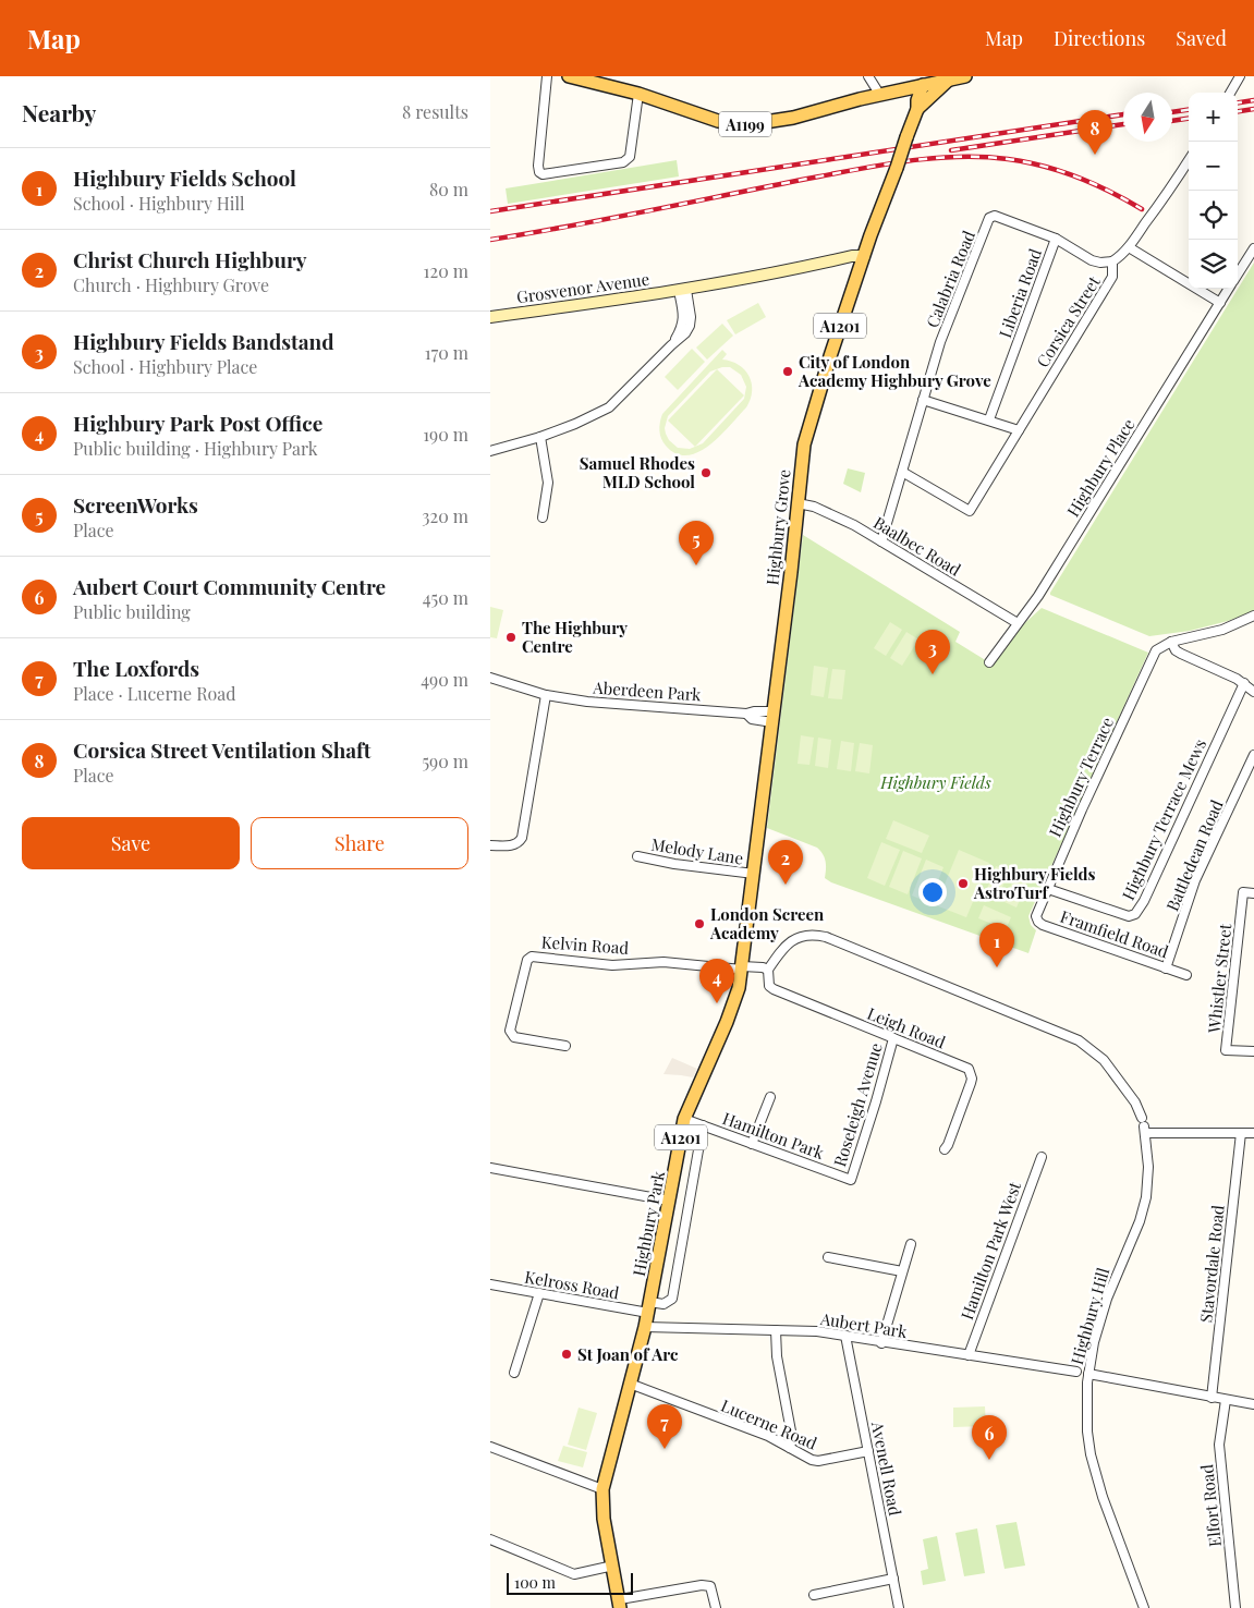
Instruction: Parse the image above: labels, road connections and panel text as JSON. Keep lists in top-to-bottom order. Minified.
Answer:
{"streets":{"main road":["A1199","A1201","Highbury Grove","Highbury Park"],"street":["Calabria Road","Grosvenor Avenue","Liberia Road","Corsica Street","Highbury Place","Baalbec Road","Aberdeen Park","Highbury Terrace","Highbury Terrace Mews","Melody Lane","Battledean Road","Framfield Road","Kelvin Road","Whistler Street","Leigh Road","Roseleigh Avenue","Hamilton Park","Hamilton Park West","Stavordale Road","Kelross Road","Highbury Hill","Aubert Park","Lucerne Road","Avenell Road","Elfort Road"]},"crossings":[["A1199","Highbury Grove"],["Calabria Road","Liberia Road"],["Calabria Road","Corsica Street"],["Calabria Road","Baalbec Road"],["Grosvenor Avenue","Highbury Grove"],["Highbury Place","Baalbec Road"],["Highbury Grove","Baalbec Road"],["Highbury Grove","Aberdeen Park"],["Highbury Grove","Melody Lane"],["Highbury Grove","Kelvin Road"],["Highbury Grove","Highbury Park"],["Highbury Terrace","Highbury Terrace Mews"],["Highbury Terrace","Framfield Road"],["Battledean Road","Framfield Road"],["Kelvin Road","Highbury Park"],["Leigh Road","Roseleigh Avenue"],["Leigh Road","Highbury Hill"],["Roseleigh Avenue","Hamilton Park"],["Hamilton Park","Highbury Park"],["Highbury Park","Kelross Road"],["Highbury Park","Aubert Park"],["Highbury Park","Lucerne Road"],["Hamilton Park West","Aubert Park"],["Aubert Park","Avenell Road"],["Lucerne Road","Avenell Road"]],"parks":["Highbury Fields"],"places":["City of London Academy Highbury Grove","Samuel Rhodes MLD School","The Highbury Centre","Highbury Fields AstroTurf","London Screen Academy","St Joan of Arc"],"scale_bar":"100 m","north":"bottom","page":{"header":"Map","nav":["Map","Directions","Saved"],"heading":["Nearby","8 results"],"map_buttons":["+","−"],"pins":["8","5","3","2","1","4","7","6"],"list":[{"mark":"1","name":"Highbury Fields School","note":"School · Highbury Hill","value":"80 m"},{"mark":"2","name":"Christ Church Highbury","note":"Church · Highbury Grove","value":"120 m"},{"mark":"3","name":"Highbury Fields Bandstand","note":"School · Highbury Place","value":"170 m"},{"mark":"4","name":"Highbury Park Post Office","note":"Public building · Highbury Park","value":"190 m"},{"mark":"5","name":"ScreenWorks","note":"Place","value":"320 m"},{"mark":"6","name":"Aubert Court Community Centre","note":"Public building","value":"450 m"},{"mark":"7","name":"The Loxfords","note":"Place · Lucerne Road","value":"490 m"},{"mark":"8","name":"Corsica Street Ventilation Shaft","note":"Place","value":"590 m"}],"buttons":["Save","Share"],"scale":"100 m"}}
